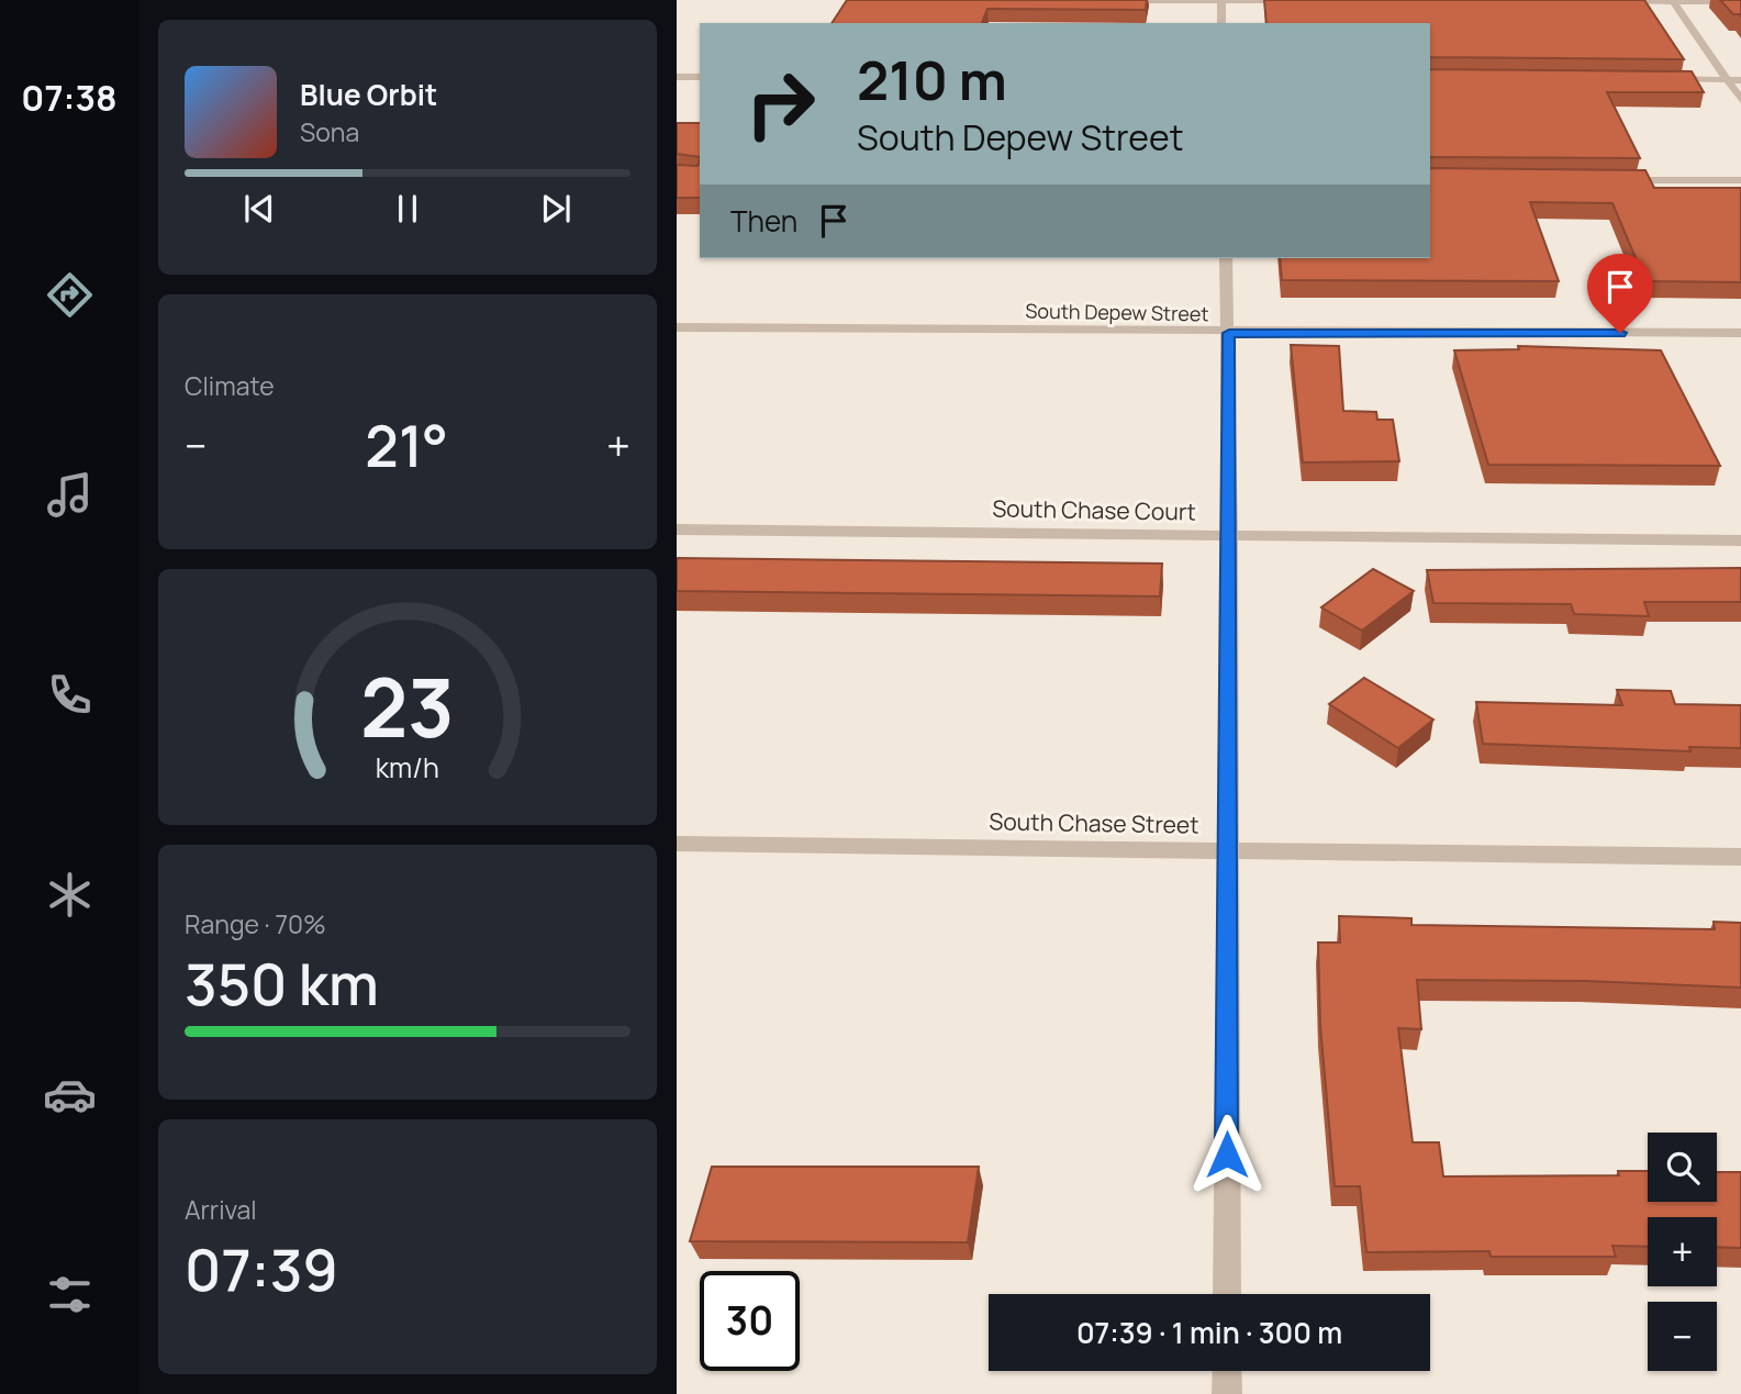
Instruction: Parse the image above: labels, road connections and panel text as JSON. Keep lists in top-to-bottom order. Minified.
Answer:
{"streets":{"street":["South Depew Street","South Chase Court","South Chase Street"]},"page":{"tabs":"07:38","turn":["210 m","South Depew Street"],"song":["Blue Orbit","Sona"],"then":"Then","tile":["Climate",["Range · 70%","350 km"],["Arrival","07:39"]],"heat":["−","21°","+"],"map_buttons":["+","−"],"limit":"30","trip":"07:39 · 1 min · 300 m","gauge":["23","km/h"]}}
